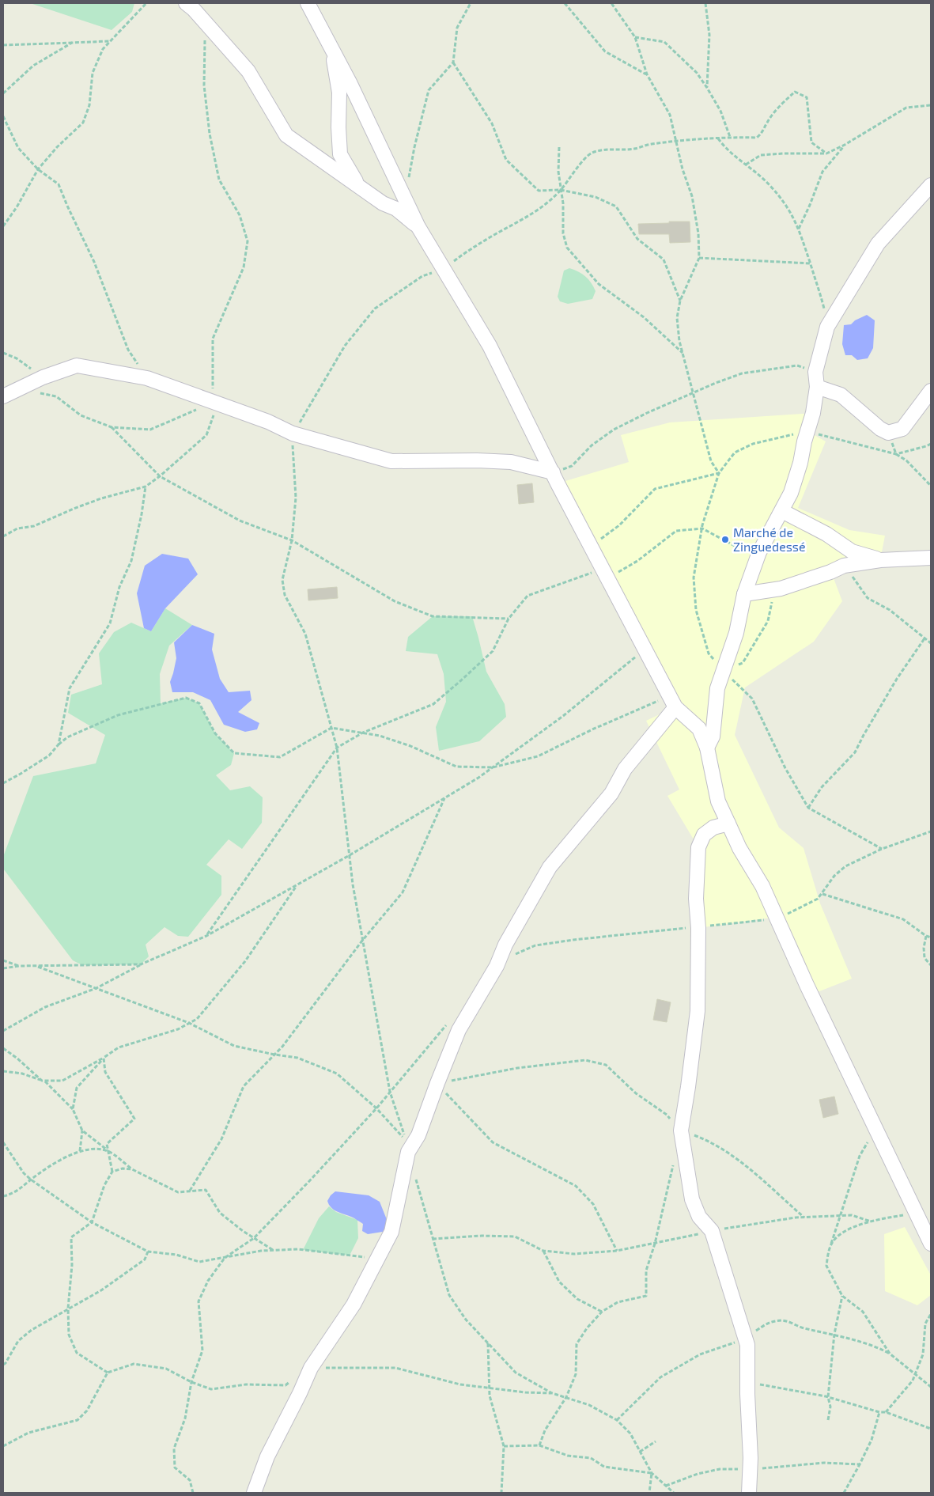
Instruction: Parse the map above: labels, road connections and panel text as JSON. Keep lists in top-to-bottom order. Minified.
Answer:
{"places":["Marché de Zinguedessé"]}
